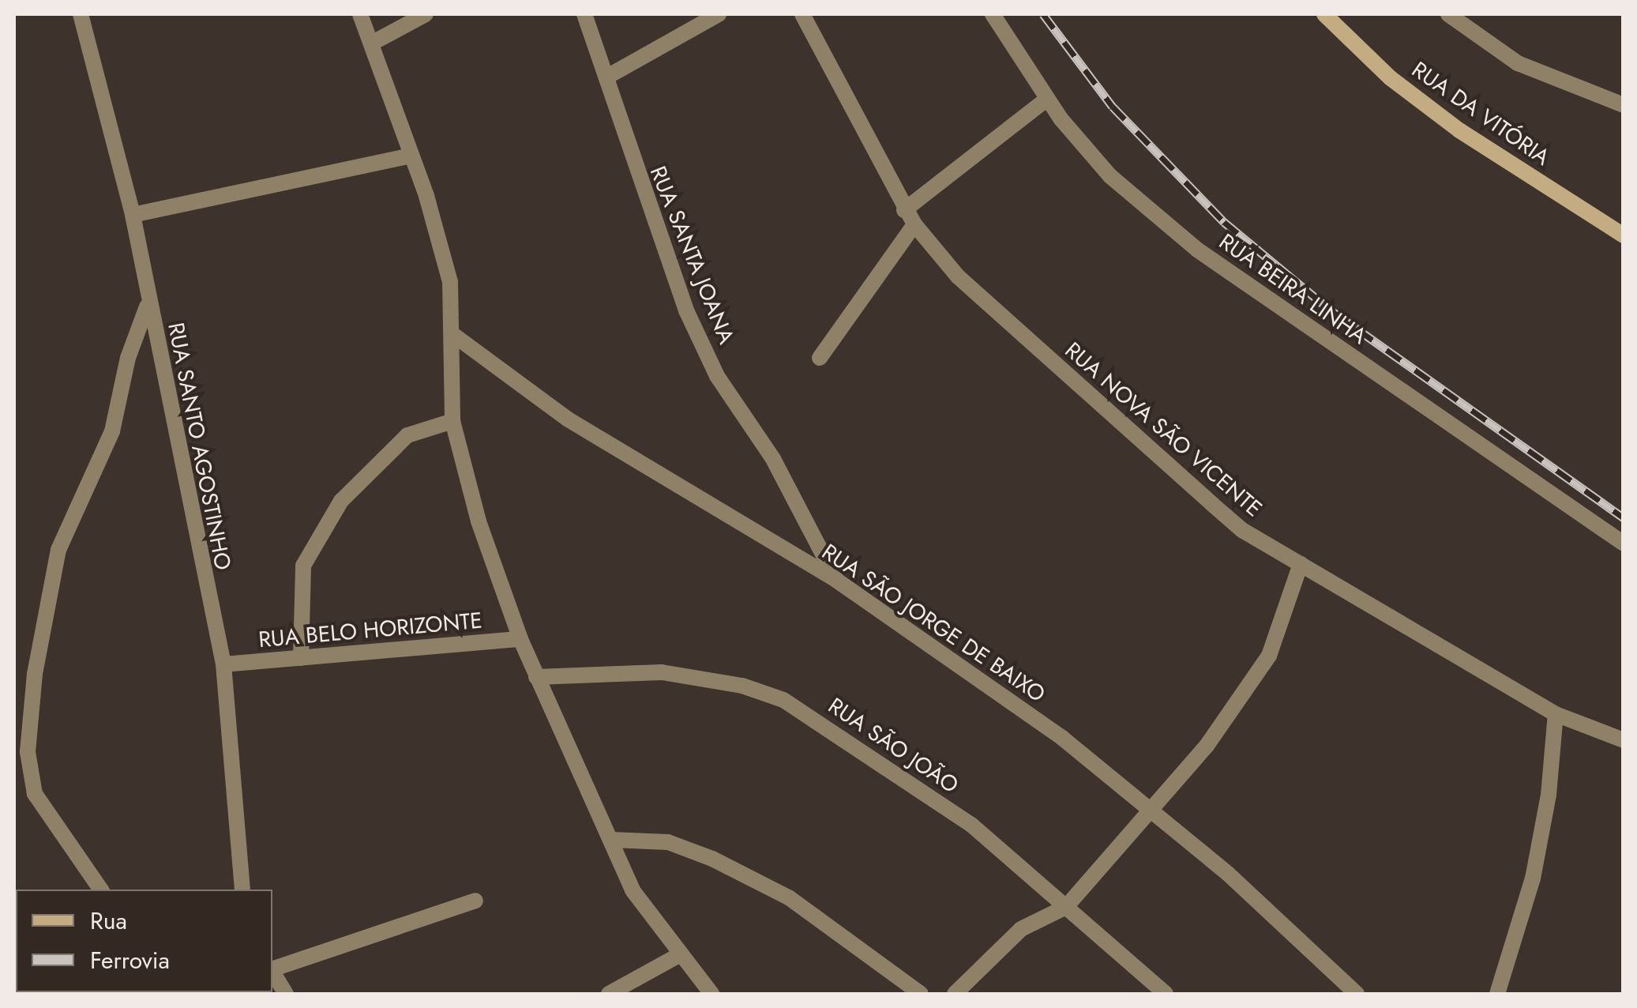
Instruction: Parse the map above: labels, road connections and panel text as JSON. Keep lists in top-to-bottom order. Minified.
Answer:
{"streets":{"street":["RUA DA VITÓRIA","RUA SANTA JOANA","RUA BEIRA LINHA","RUA NOVA SÃO VICENTE","RUA SANTO AGOSTINHO","RUA SÃO JORGE DE BAIXO","RUA BELO HORIZONTE","RUA SÃO JOÃO"]},"crossings":[["RUA SANTA JOANA","RUA SÃO JORGE DE BAIXO"],["RUA SANTO AGOSTINHO","RUA BELO HORIZONTE"]],"legend":["Rua","Ferrovia"]}
